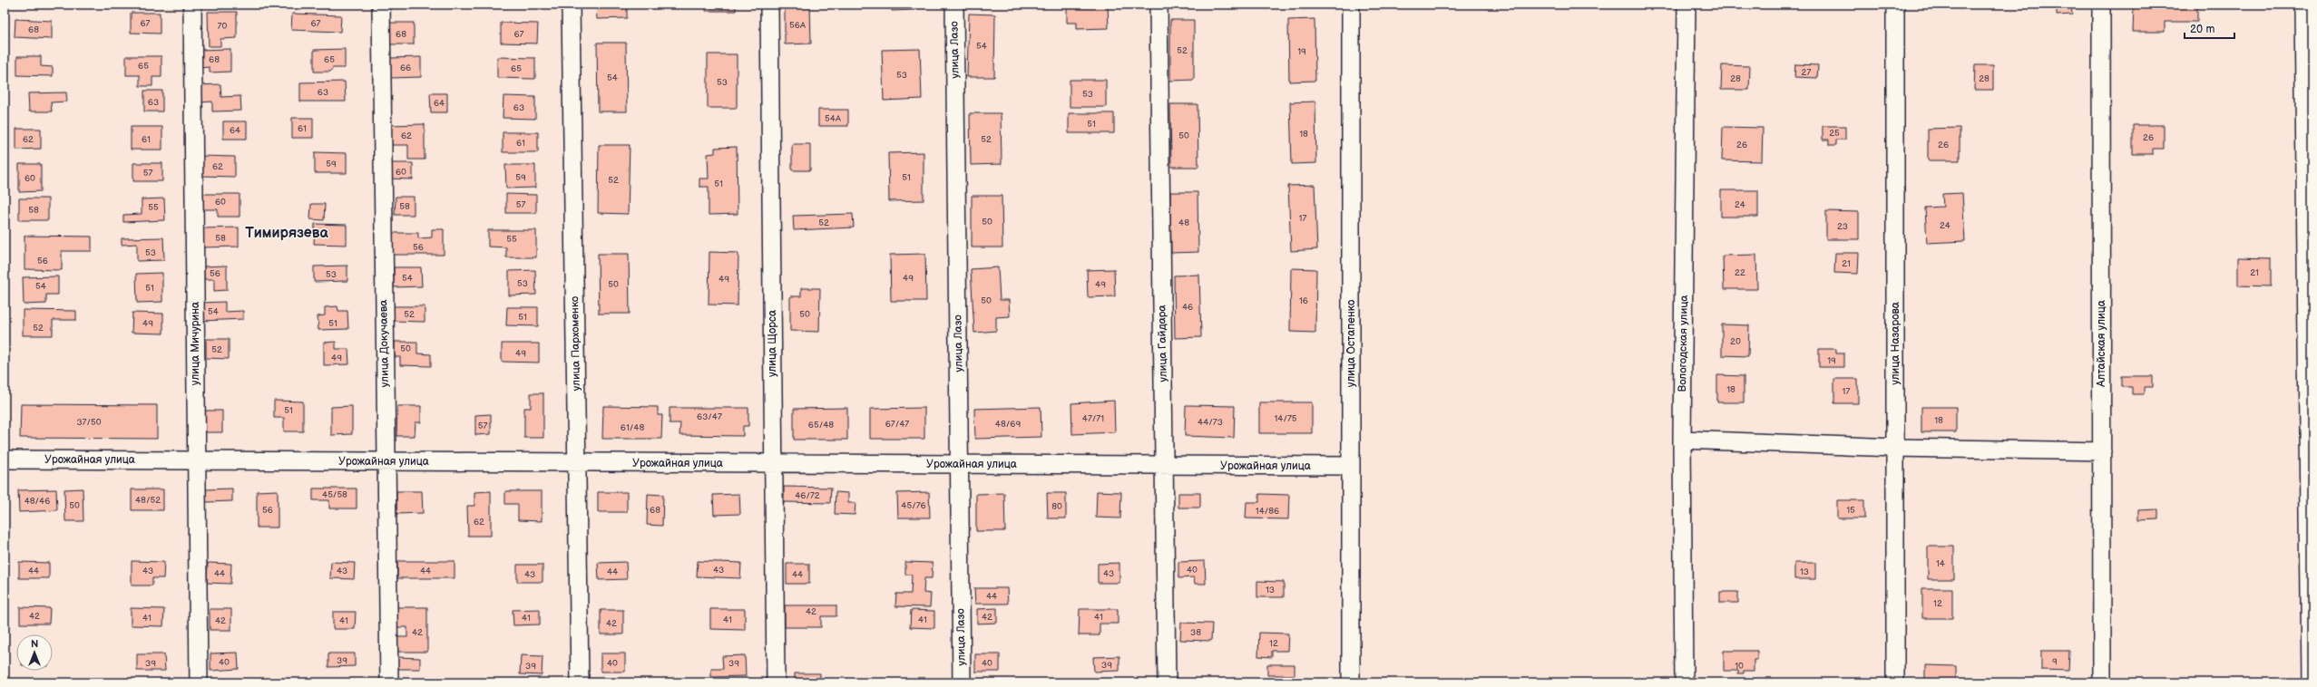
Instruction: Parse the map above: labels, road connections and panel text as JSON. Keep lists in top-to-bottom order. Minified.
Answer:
{"streets":{"street":["улица Лазо","улица Мичурина","улица Докучаева","улица Пархоменко","улица Щорса","улица Гайдара","улица Остапенко","Вологодская улица","улица Назарова","Алтайская улица","Урожайная улица"]},"crossings":[["улица Лазо","Урожайная улица"],["улица Мичурина","Урожайная улица"],["улица Докучаева","Урожайная улица"],["улица Пархоменко","Урожайная улица"],["улица Щорса","Урожайная улица"],["улица Гайдара","Урожайная улица"],["улица Остапенко","Урожайная улица"]],"districts":["Тимирязева"],"house_numbers":["67","67","56А","70","68","68","67","54","52","19","68","65","65","66","65","27","53","54","28","28","53","63","53","63","64","63","54А","51","61","64","25","18","62","50","26","62","61","52","61","26","26","59","62","60","57","59","51","60","52","51","60","57","24","58","55","58","17","50","52","48","24","23","58","55","56","53","56","21","22","21","56","53","54","49","49","53","50","49","54","51","50","16","46","54","52","50","51","49","51","52","20","50","52","49","49","19","18","17","51","63/47","47/71","14/75","18","37/50","44/73","67/47","48/69","65/48","57","61/48","45/58","46/72","48/52","48/46","50","45/76","80","56","68","15","14/86","62","14","43","40","44","43","43","44","44","13","44","43","43","44","13","44","12","42","42","42","41","41","41","41","41","42","41","42","42","38","12","39","9","40","39","40","39","40","39","39","10"],"scale_bar":"20 m","north":"top"}
